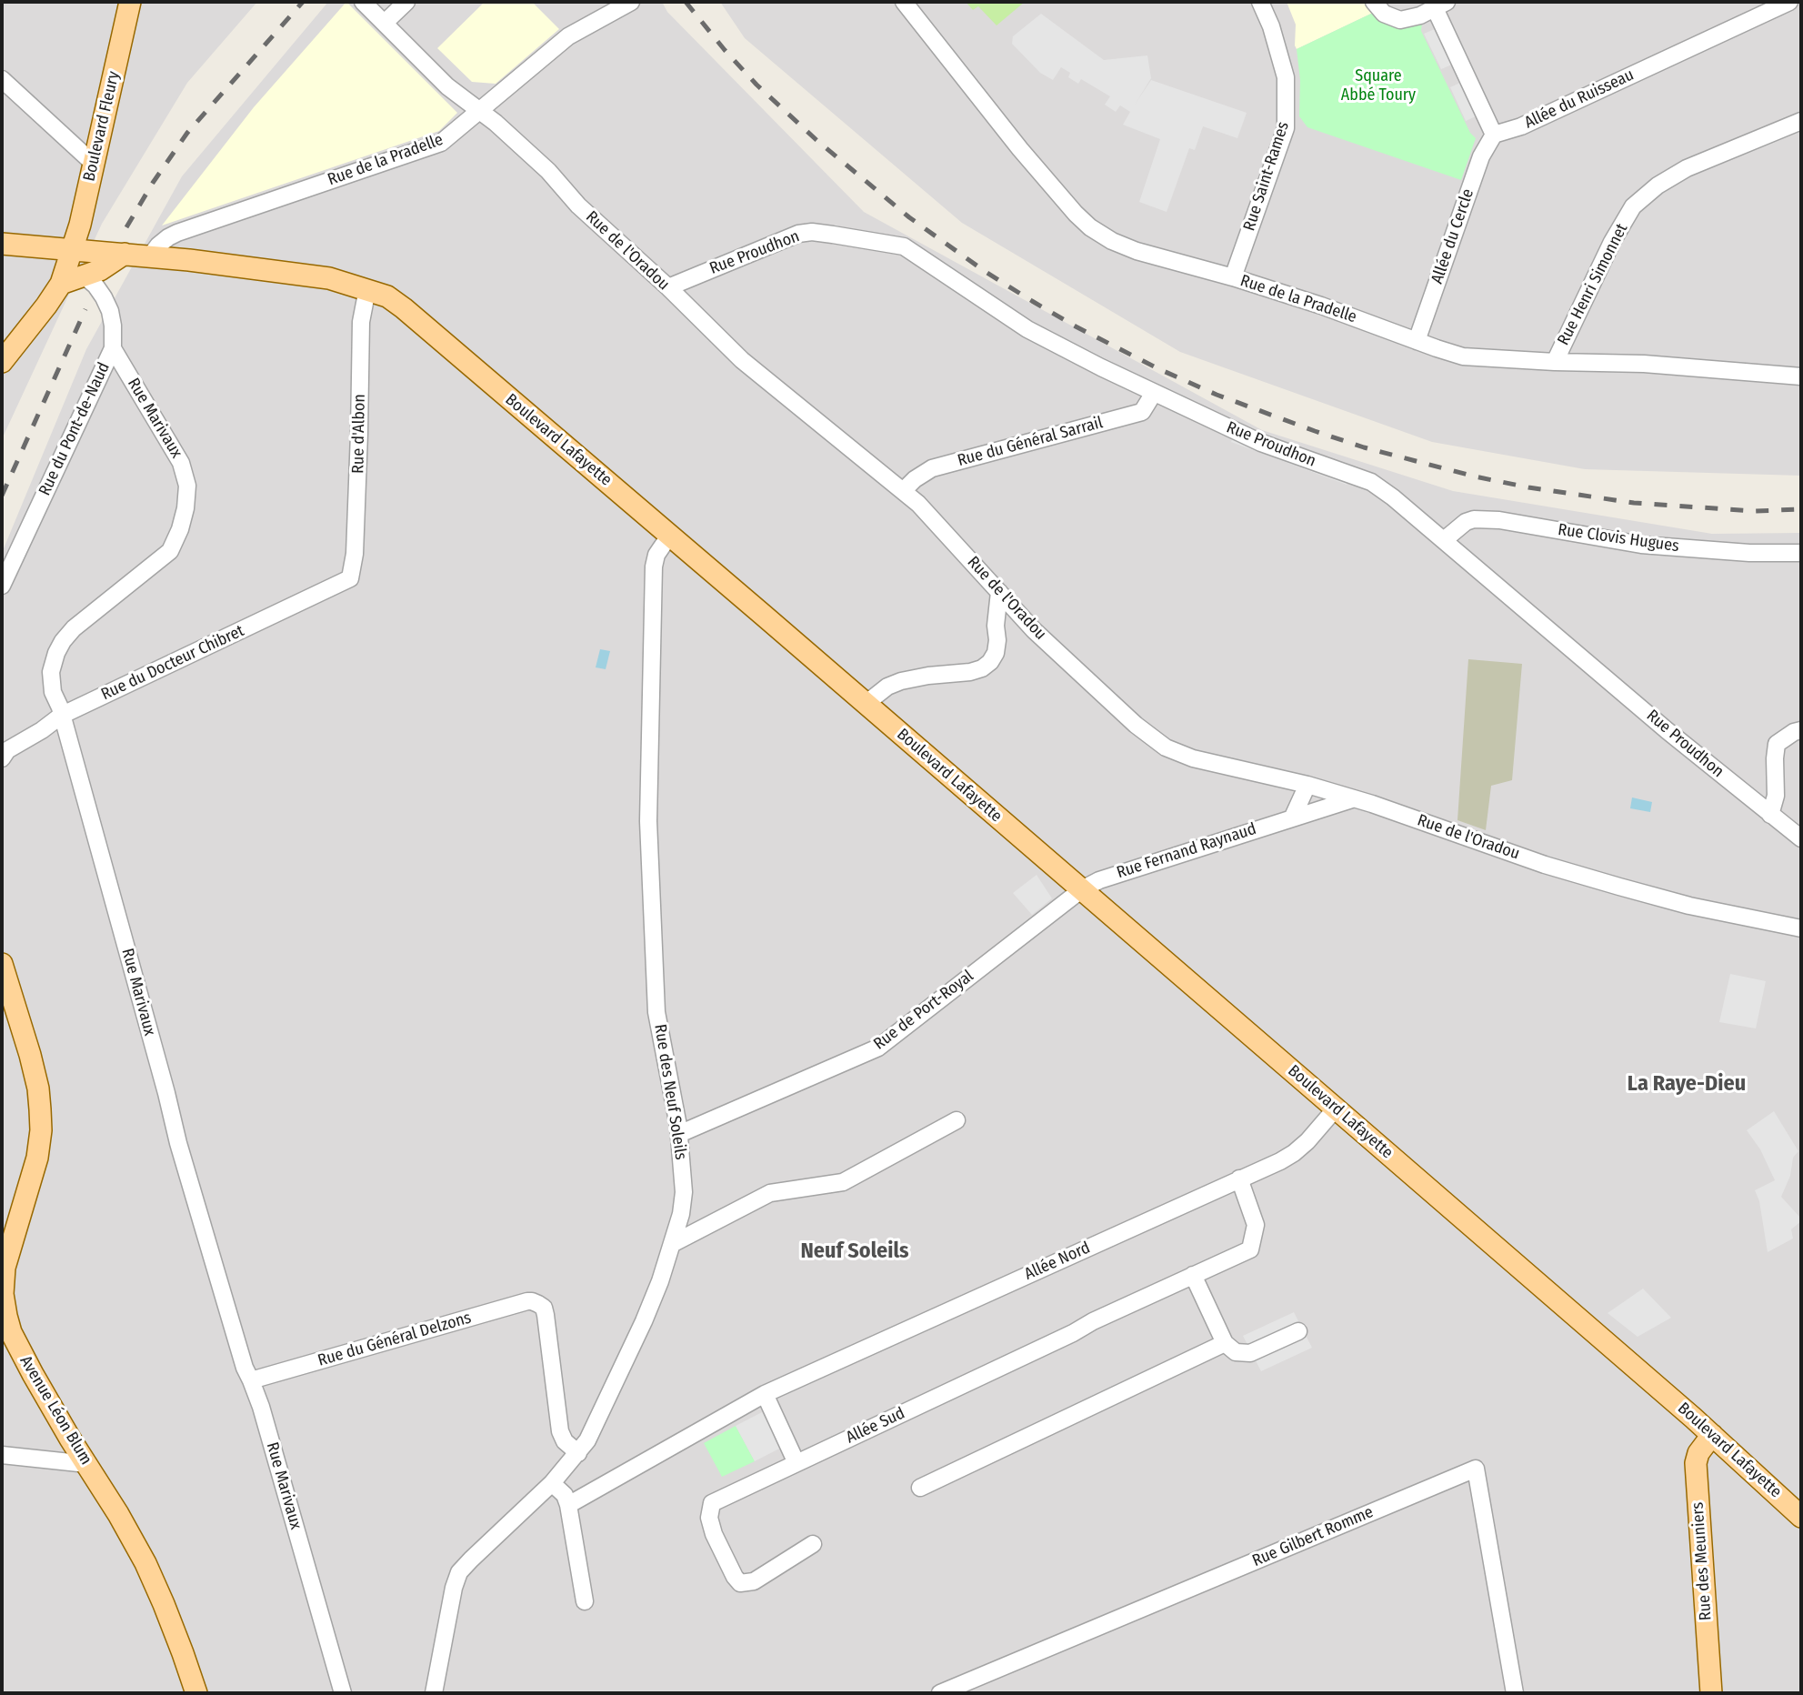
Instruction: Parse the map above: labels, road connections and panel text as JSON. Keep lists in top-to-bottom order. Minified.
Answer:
{"streets":{"main road":["Boulevard Fleury","Boulevard Lafayette","Avenue Léon Blum","Rue des Meuniers"],"street":["Allée du Ruisseau","Rue de la Pradelle","Rue Saint-Rames","Allée du Cercle","Rue de l'Oradou","Rue Proudhon","Rue Henri Simonnet","Rue Marivaux","Rue du Pont-de-Naud","Rue d'Albon","Rue du Général Sarrail","Rue Clovis Hugues","Rue du Docteur Chibret","Rue Fernand Raynaud","Rue de Port-Royal","Rue des Neuf Soleils","Allée Nord","Rue du Général Delzons","Allée Sud","Rue Gilbert Romme"]},"crossings":[["Allée du Ruisseau","Allée du Cercle"],["Boulevard Fleury","Boulevard Lafayette"],["Rue de la Pradelle","Rue Saint-Rames"],["Rue de la Pradelle","Allée du Cercle"],["Rue de la Pradelle","Rue de l'Oradou"],["Rue de la Pradelle","Rue Henri Simonnet"],["Rue de la Pradelle","Boulevard Lafayette"],["Rue de l'Oradou","Rue Proudhon"],["Rue de l'Oradou","Rue du Général Sarrail"],["Rue de l'Oradou","Rue Fernand Raynaud"],["Rue Proudhon","Rue du Général Sarrail"],["Rue Proudhon","Rue Clovis Hugues"],["Rue Marivaux","Rue du Pont-de-Naud"],["Rue Marivaux","Rue du Docteur Chibret"],["Rue Marivaux","Rue du Général Delzons"],["Rue d'Albon","Boulevard Lafayette"],["Rue d'Albon","Rue du Docteur Chibret"],["Boulevard Lafayette","Rue Fernand Raynaud"],["Boulevard Lafayette","Rue de Port-Royal"],["Boulevard Lafayette","Rue des Neuf Soleils"],["Boulevard Lafayette","Allée Nord"],["Boulevard Lafayette","Rue des Meuniers"],["Rue Fernand Raynaud","Rue de Port-Royal"],["Rue de Port-Royal","Rue des Neuf Soleils"],["Rue des Neuf Soleils","Rue du Général Delzons"],["Allée Nord","Allée Sud"]],"districts":["La Raye-Dieu","Neuf Soleils"],"parks":["Square Abbé Toury"]}
